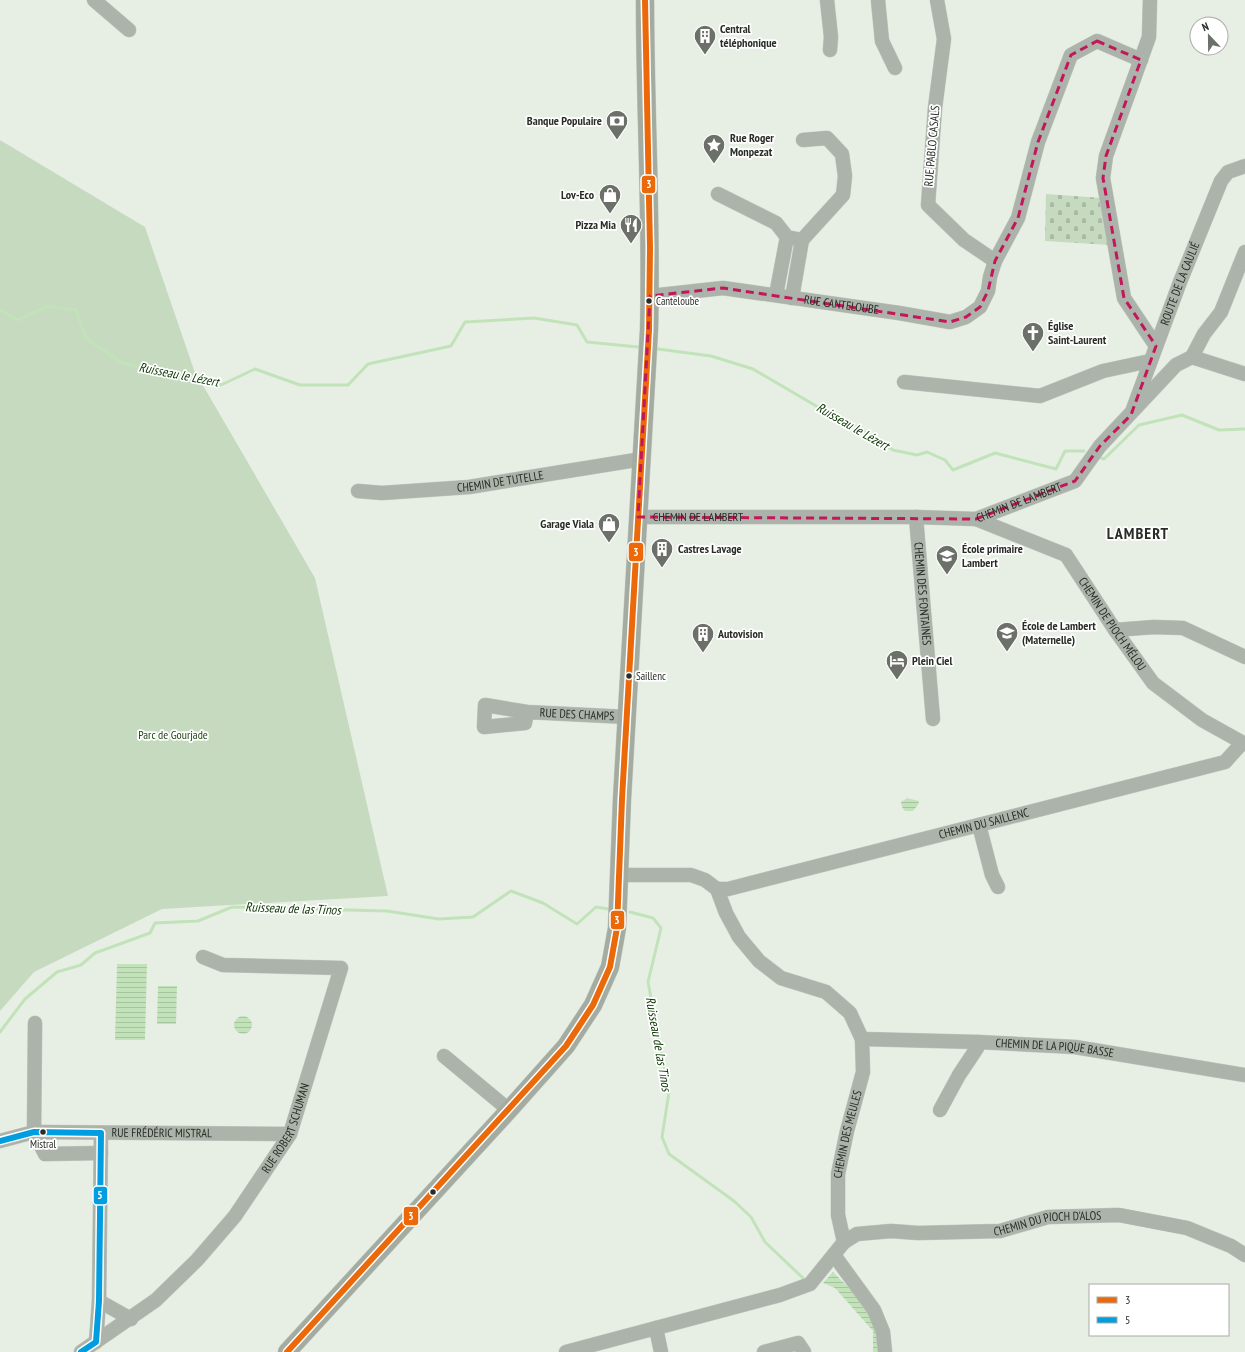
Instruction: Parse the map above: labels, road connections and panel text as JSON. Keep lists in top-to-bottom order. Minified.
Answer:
{"streets":{"street":["RUE PABLO CASALS","ROUTE DE LA CAULIÉ","RUE CANTELOUBE","CHEMIN DE TUTELLE","CHEMIN DE LAMBERT","CHEMIN DES FONTAINES","CHEMIN DE PIOCH MÉLOU","RUE DES CHAMPS","CHEMIN DU SAILLENC","CHEMIN DE LA PIQUE BASSE","RUE ROBERT SCHUMAN","RUE FRÉDÉRIC MISTRAL","CHEMIN DES MEULES","CHEMIN DU PIOCH D'ALOS"]},"crossings":[["RUE PABLO CASALS","RUE CANTELOUBE"],["ROUTE DE LA CAULIÉ","CHEMIN DE LAMBERT"],["CHEMIN DE LAMBERT","CHEMIN DES FONTAINES"],["CHEMIN DE LAMBERT","CHEMIN DE PIOCH MÉLOU"],["CHEMIN DE PIOCH MÉLOU","CHEMIN DU SAILLENC"],["CHEMIN DU SAILLENC","CHEMIN DES MEULES"],["CHEMIN DE LA PIQUE BASSE","CHEMIN DES MEULES"],["RUE ROBERT SCHUMAN","RUE FRÉDÉRIC MISTRAL"],["CHEMIN DES MEULES","CHEMIN DU PIOCH D'ALOS"]],"districts":["LAMBERT"],"water":["Ruisseau le Lézert","Ruisseau de las Tinos"],"parks":["Parc de Gourjade"],"places":{"building":["Central téléphonique","Castres Lavage","Autovision"],"bank":["Banque Populaire"],"place":["Rue Roger Monpezat"],"shop":["Lov-Eco","Garage Viala"],"restaurant":["Pizza Mia"],"other":["Canteloube","Saillenc","Mistral"],"church":["Église Saint-Laurent"],"school or university":["École primaire Lambert","École de Lambert (Maternelle)"],"hotel":["Plein Ciel"]},"lines":["transit line 3","transit line 5"],"legend":["3","5"],"north":"top"}
